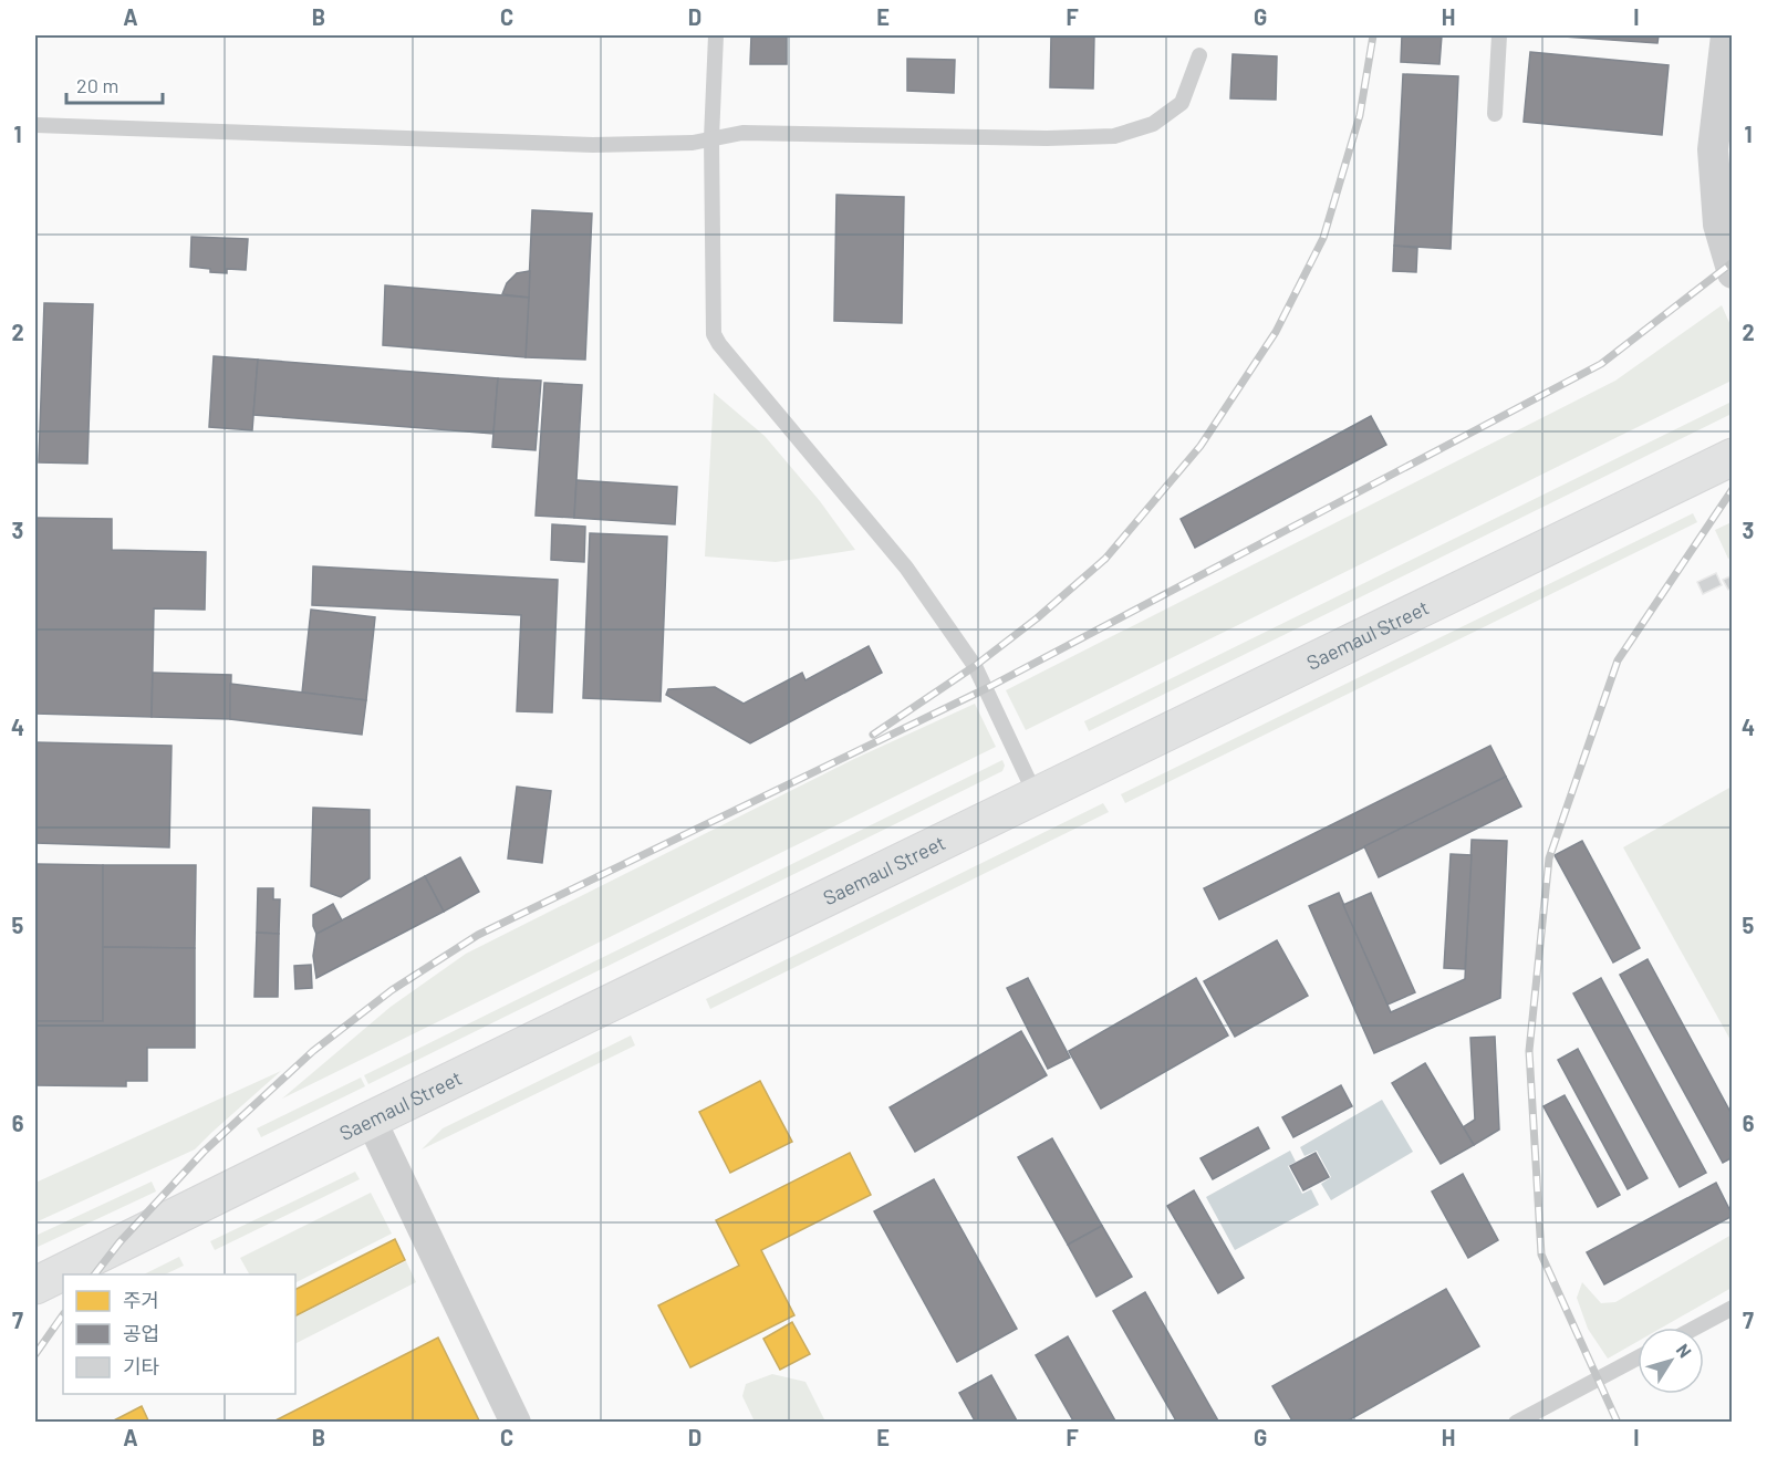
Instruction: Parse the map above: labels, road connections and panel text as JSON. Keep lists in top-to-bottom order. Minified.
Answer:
{"streets":{"main road":["Saemaul Street"]},"legend":["주거","공업","기타"],"scale_bar":"20 m","north":"top right","grid":{"columns":["A","B","C","D","E","F","G","H","I"],"rows":["1","2","3","4","5","6","7"]}}
